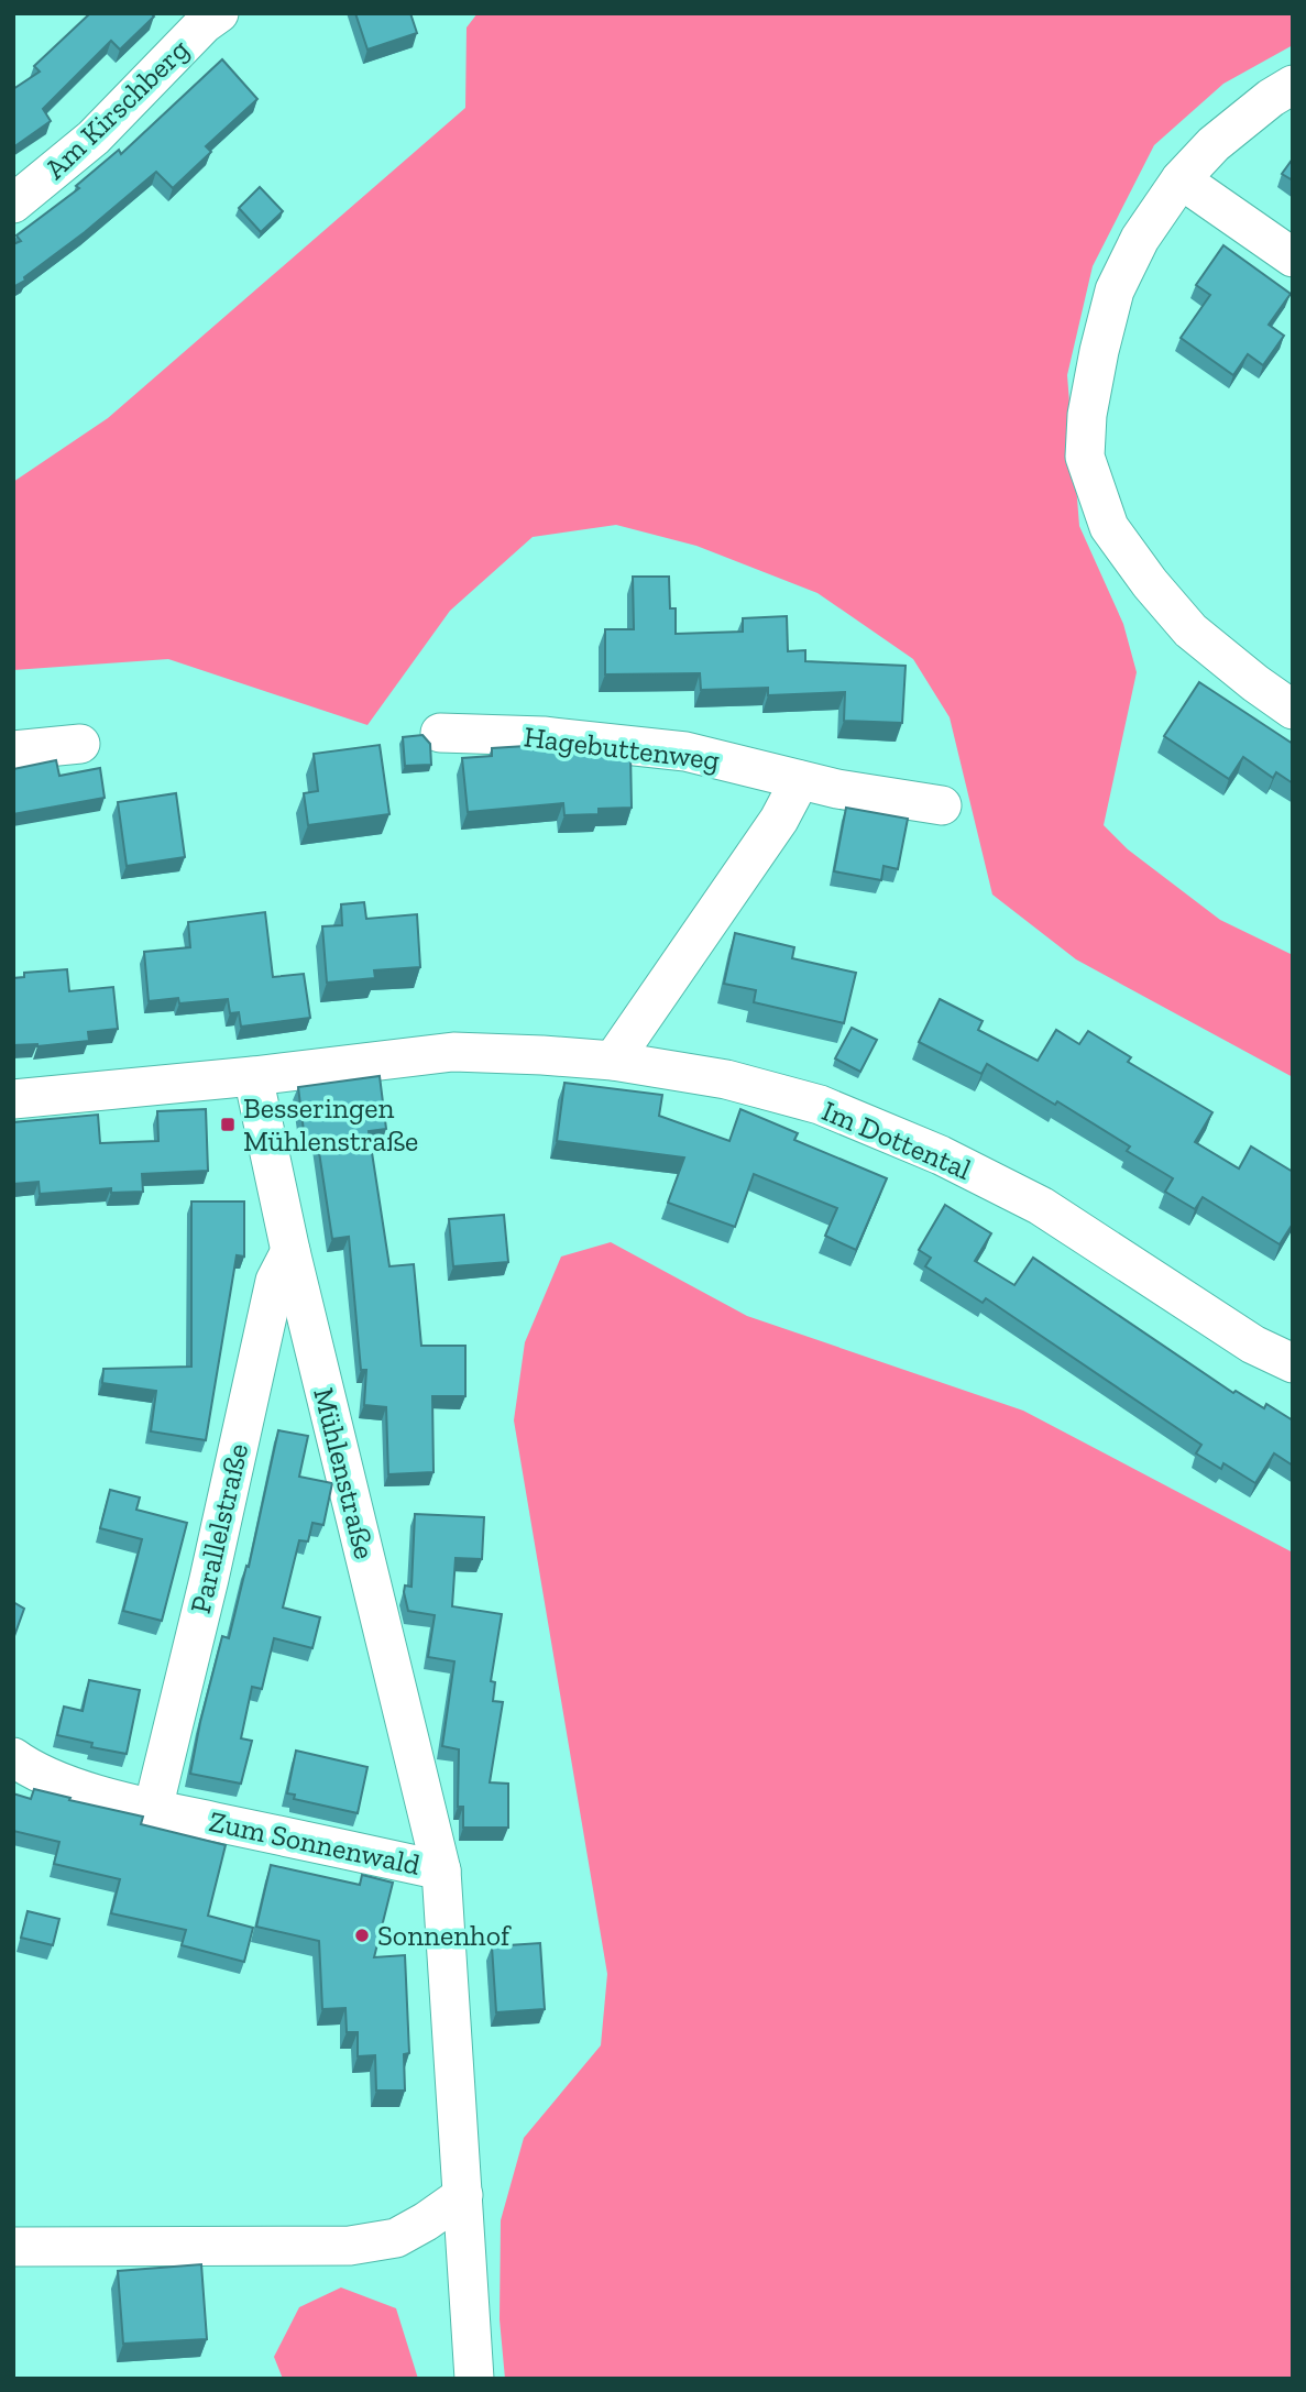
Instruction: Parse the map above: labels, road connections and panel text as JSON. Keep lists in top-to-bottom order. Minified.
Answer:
{"streets":{"street":["Am Kirschberg","Hagebuttenweg","Im Dottental","Mühlenstraße","Parallelstraße","Zum Sonnenwald"]},"crossings":[["Im Dottental","Mühlenstraße"],["Mühlenstraße","Parallelstraße"],["Mühlenstraße","Zum Sonnenwald"],["Parallelstraße","Zum Sonnenwald"]],"places":{"transit":["Besseringen Mühlenstraße"],"other":["Sonnenhof"]}}
